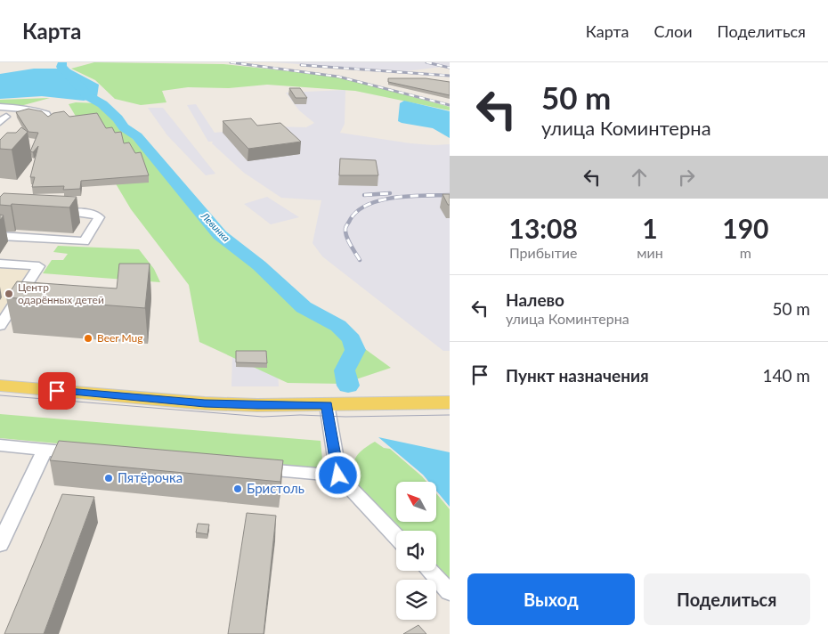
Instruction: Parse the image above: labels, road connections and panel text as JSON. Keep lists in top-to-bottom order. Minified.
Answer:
{"water":["Левинка"],"places":["Центр одарённых детей","Beer Mug","Пятёрочка","Бристоль"],"north":"top left","page":{"header":"Карта","nav":["Карта","Слои","Поделиться"],"turn":["50 m","улица Коминтерна"],"eta":["13:08","Прибытие","1","мин","190","m"],"list":[{"name":"Налево","note":"улица Коминтерна","value":"50 m"},{"name":"Пункт назначения","value":"140 m"}],"buttons":["Выход","Поделиться"]}}
